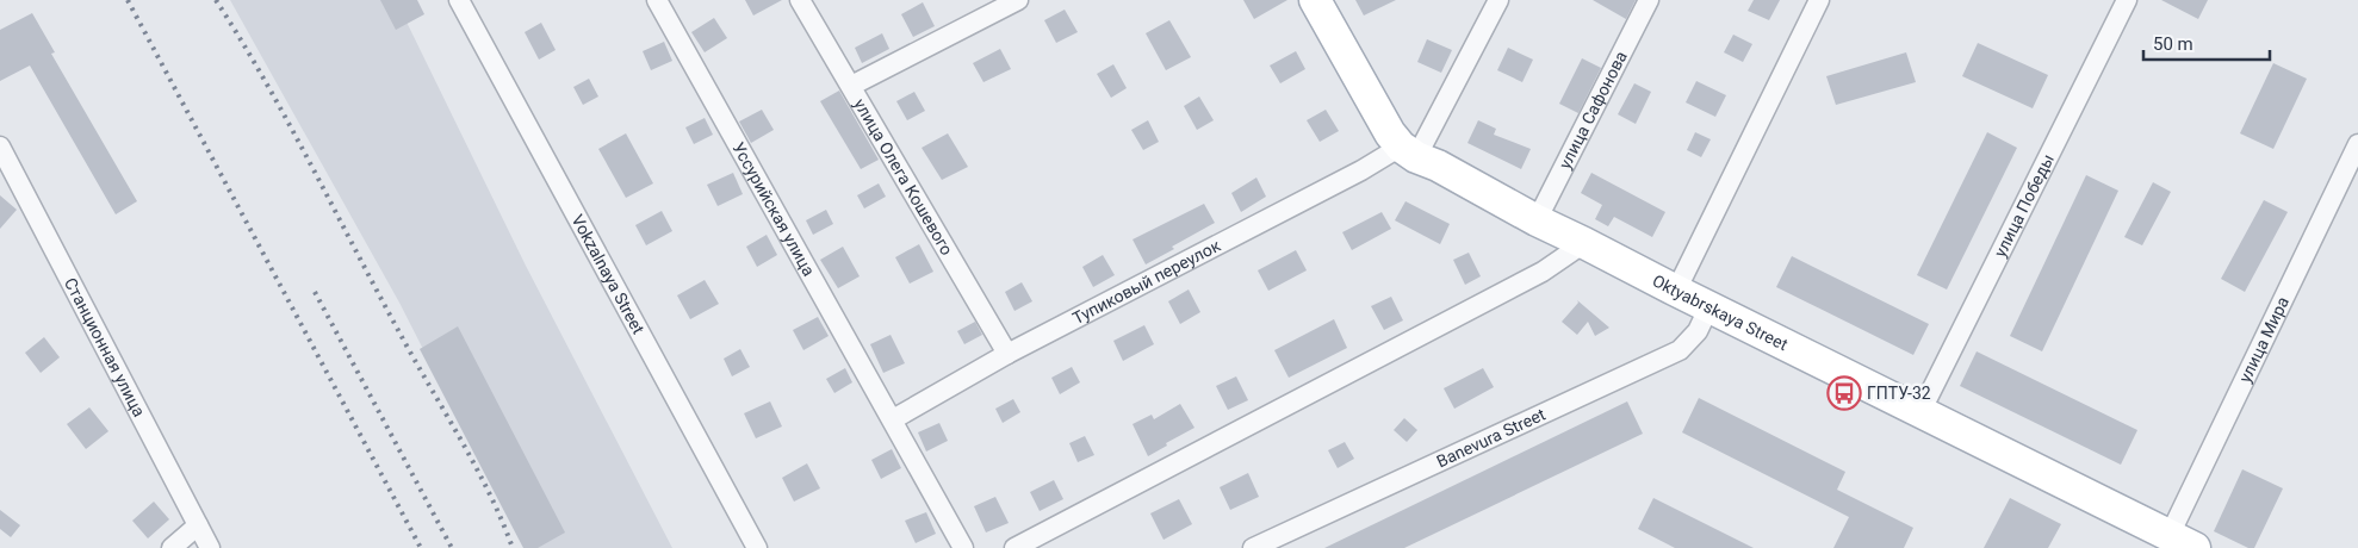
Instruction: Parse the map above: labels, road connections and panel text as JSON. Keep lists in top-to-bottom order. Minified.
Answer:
{"streets":{"main road":["Oktyabrskaya Street"],"street":["улица Сафонова","улица Олега Кошевого","улица Победы","Уссурийская улица","Vokzalnaya Street","Тупиковый переулок","улица Мира","Станционная улица","Banevura Street"]},"crossings":[["улица Сафонова","Oktyabrskaya Street"],["улица Олега Кошевого","Тупиковый переулок"],["улица Победы","Oktyabrskaya Street"],["Уссурийская улица","Тупиковый переулок"],["Тупиковый переулок","Oktyabrskaya Street"],["Oktyabrskaya Street","улица Мира"],["Oktyabrskaya Street","Banevura Street"]],"places":{"bus stop":["ГПТУ-32"]},"scale_bar":"50 m"}
